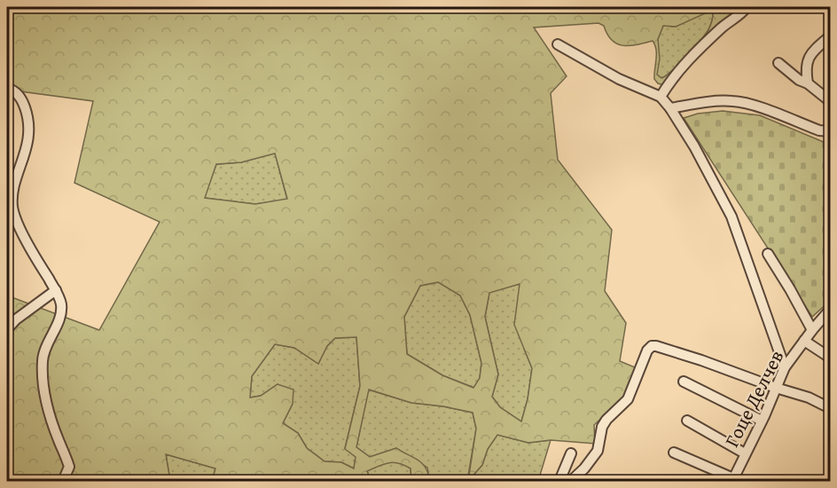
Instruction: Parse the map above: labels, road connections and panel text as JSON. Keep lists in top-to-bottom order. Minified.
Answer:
{"streets":{"street":["Гоце Делчев"]}}
